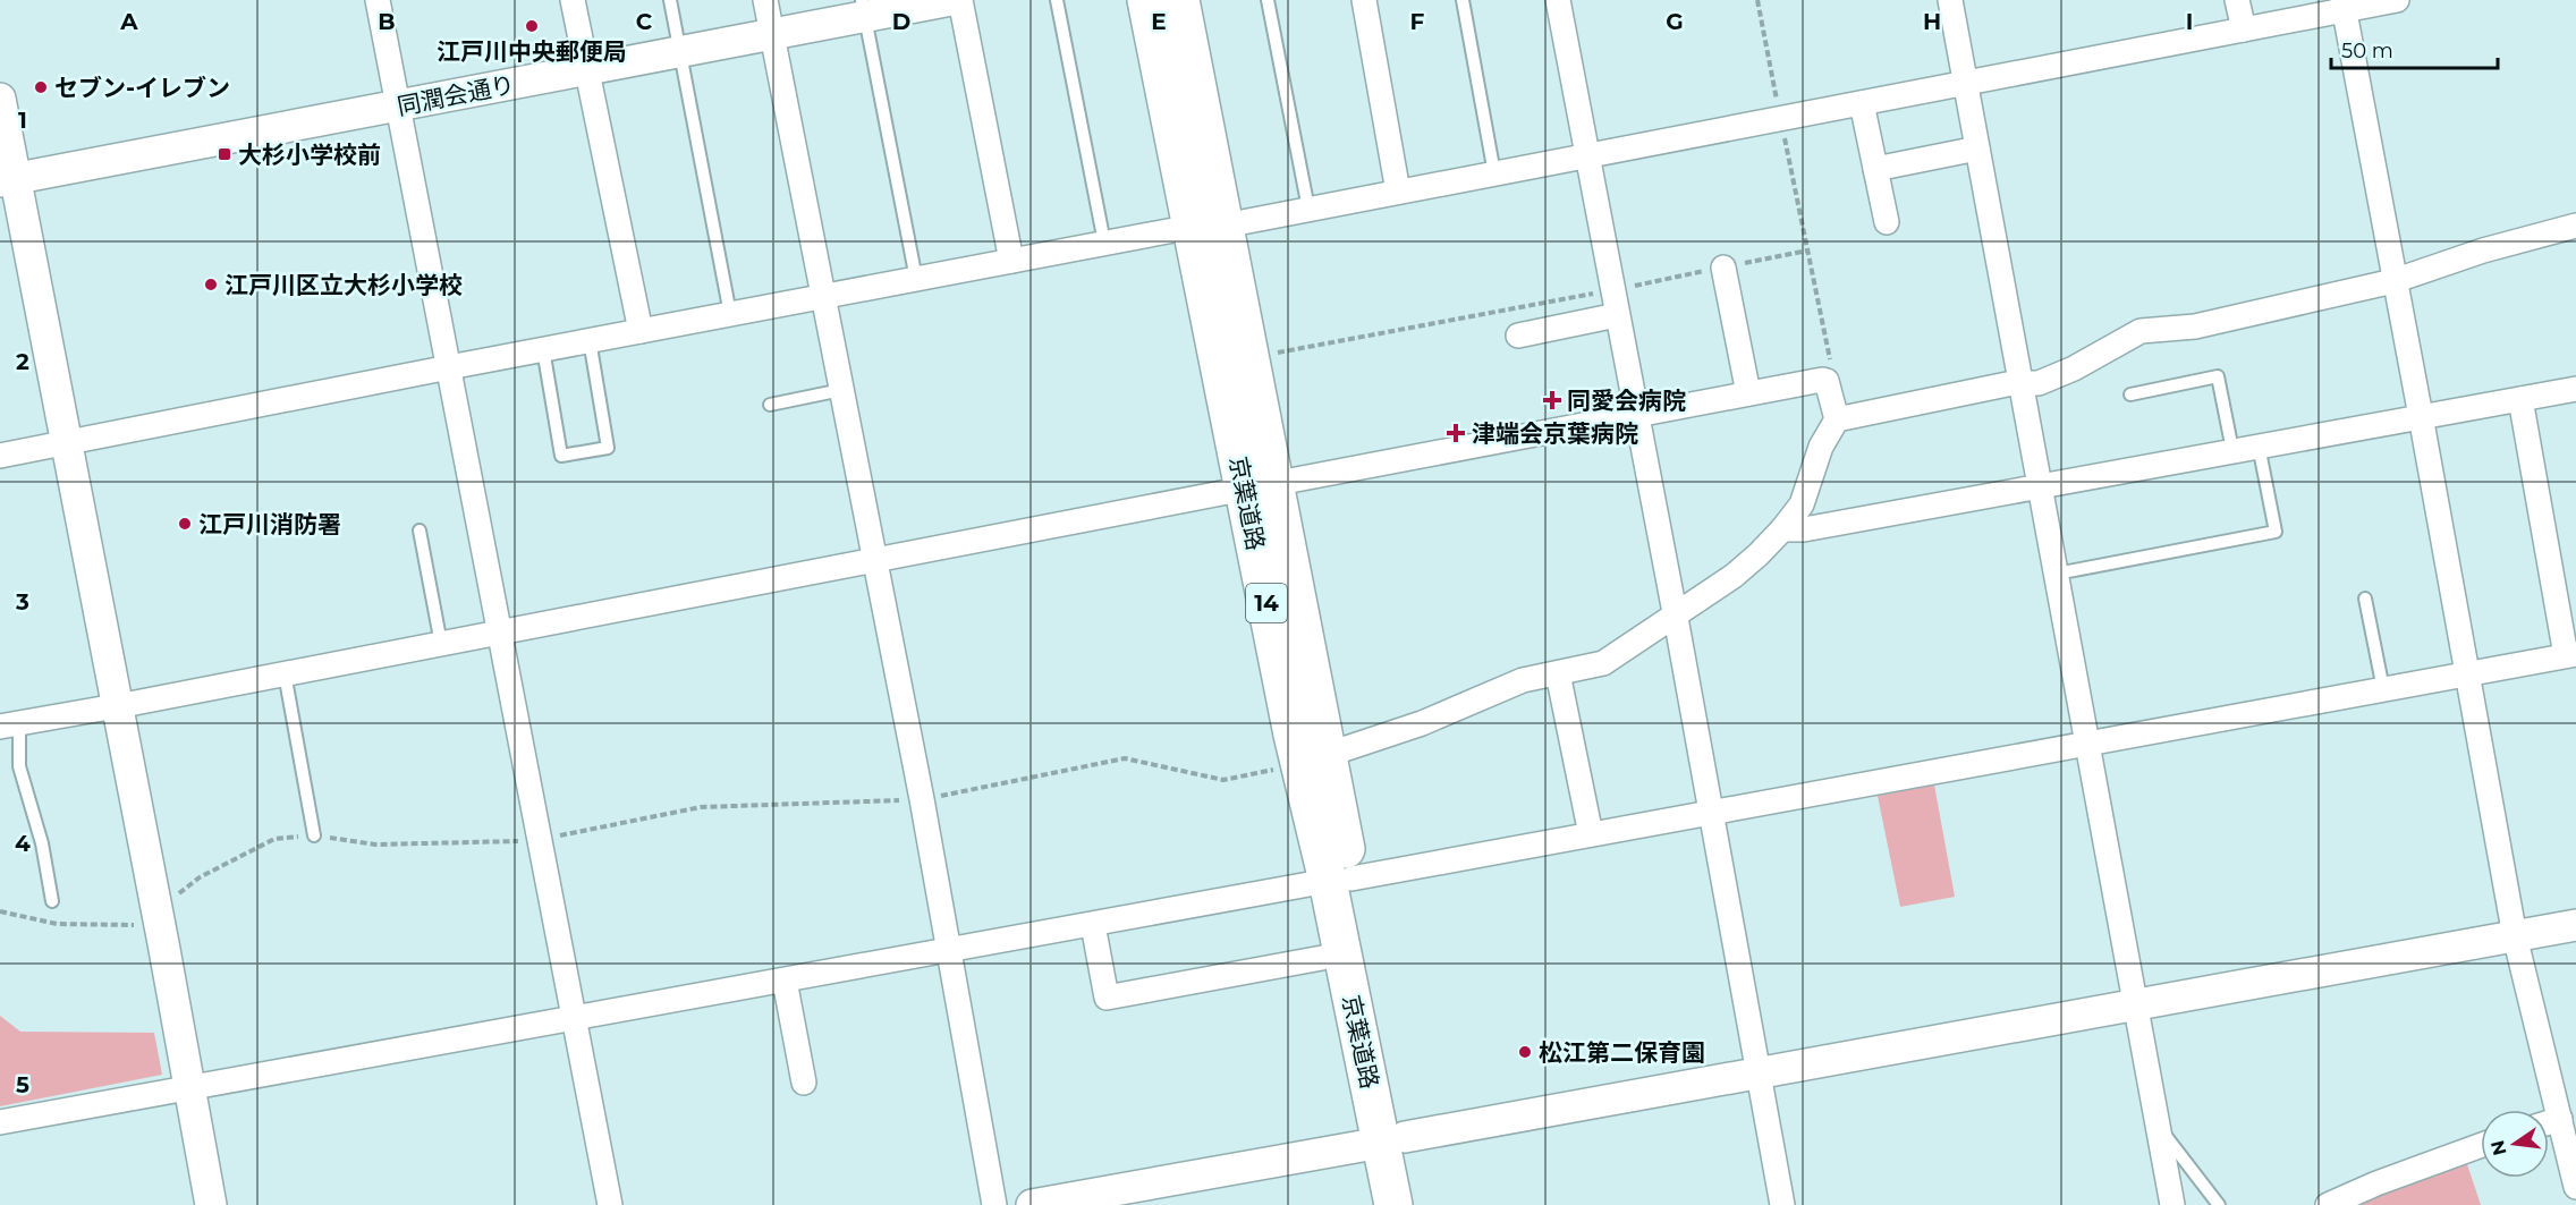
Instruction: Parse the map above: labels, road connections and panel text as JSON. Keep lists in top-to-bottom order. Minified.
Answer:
{"streets":{"highway":["京葉道路","14"],"street":["同潤会通り"]},"places":{"other":["江戸川中央郵便局","セブン-イレブン","江戸川区立大杉小学校","江戸川消防署","松江第二保育園"],"transit":["大杉小学校前"],"health":["同愛会病院","津端会京葉病院"]},"scale_bar":"50 m","north":"left","grid":{"columns":["A","B","C","D","E","F","G","H","I"],"rows":["1","2","3","4","5"]}}
